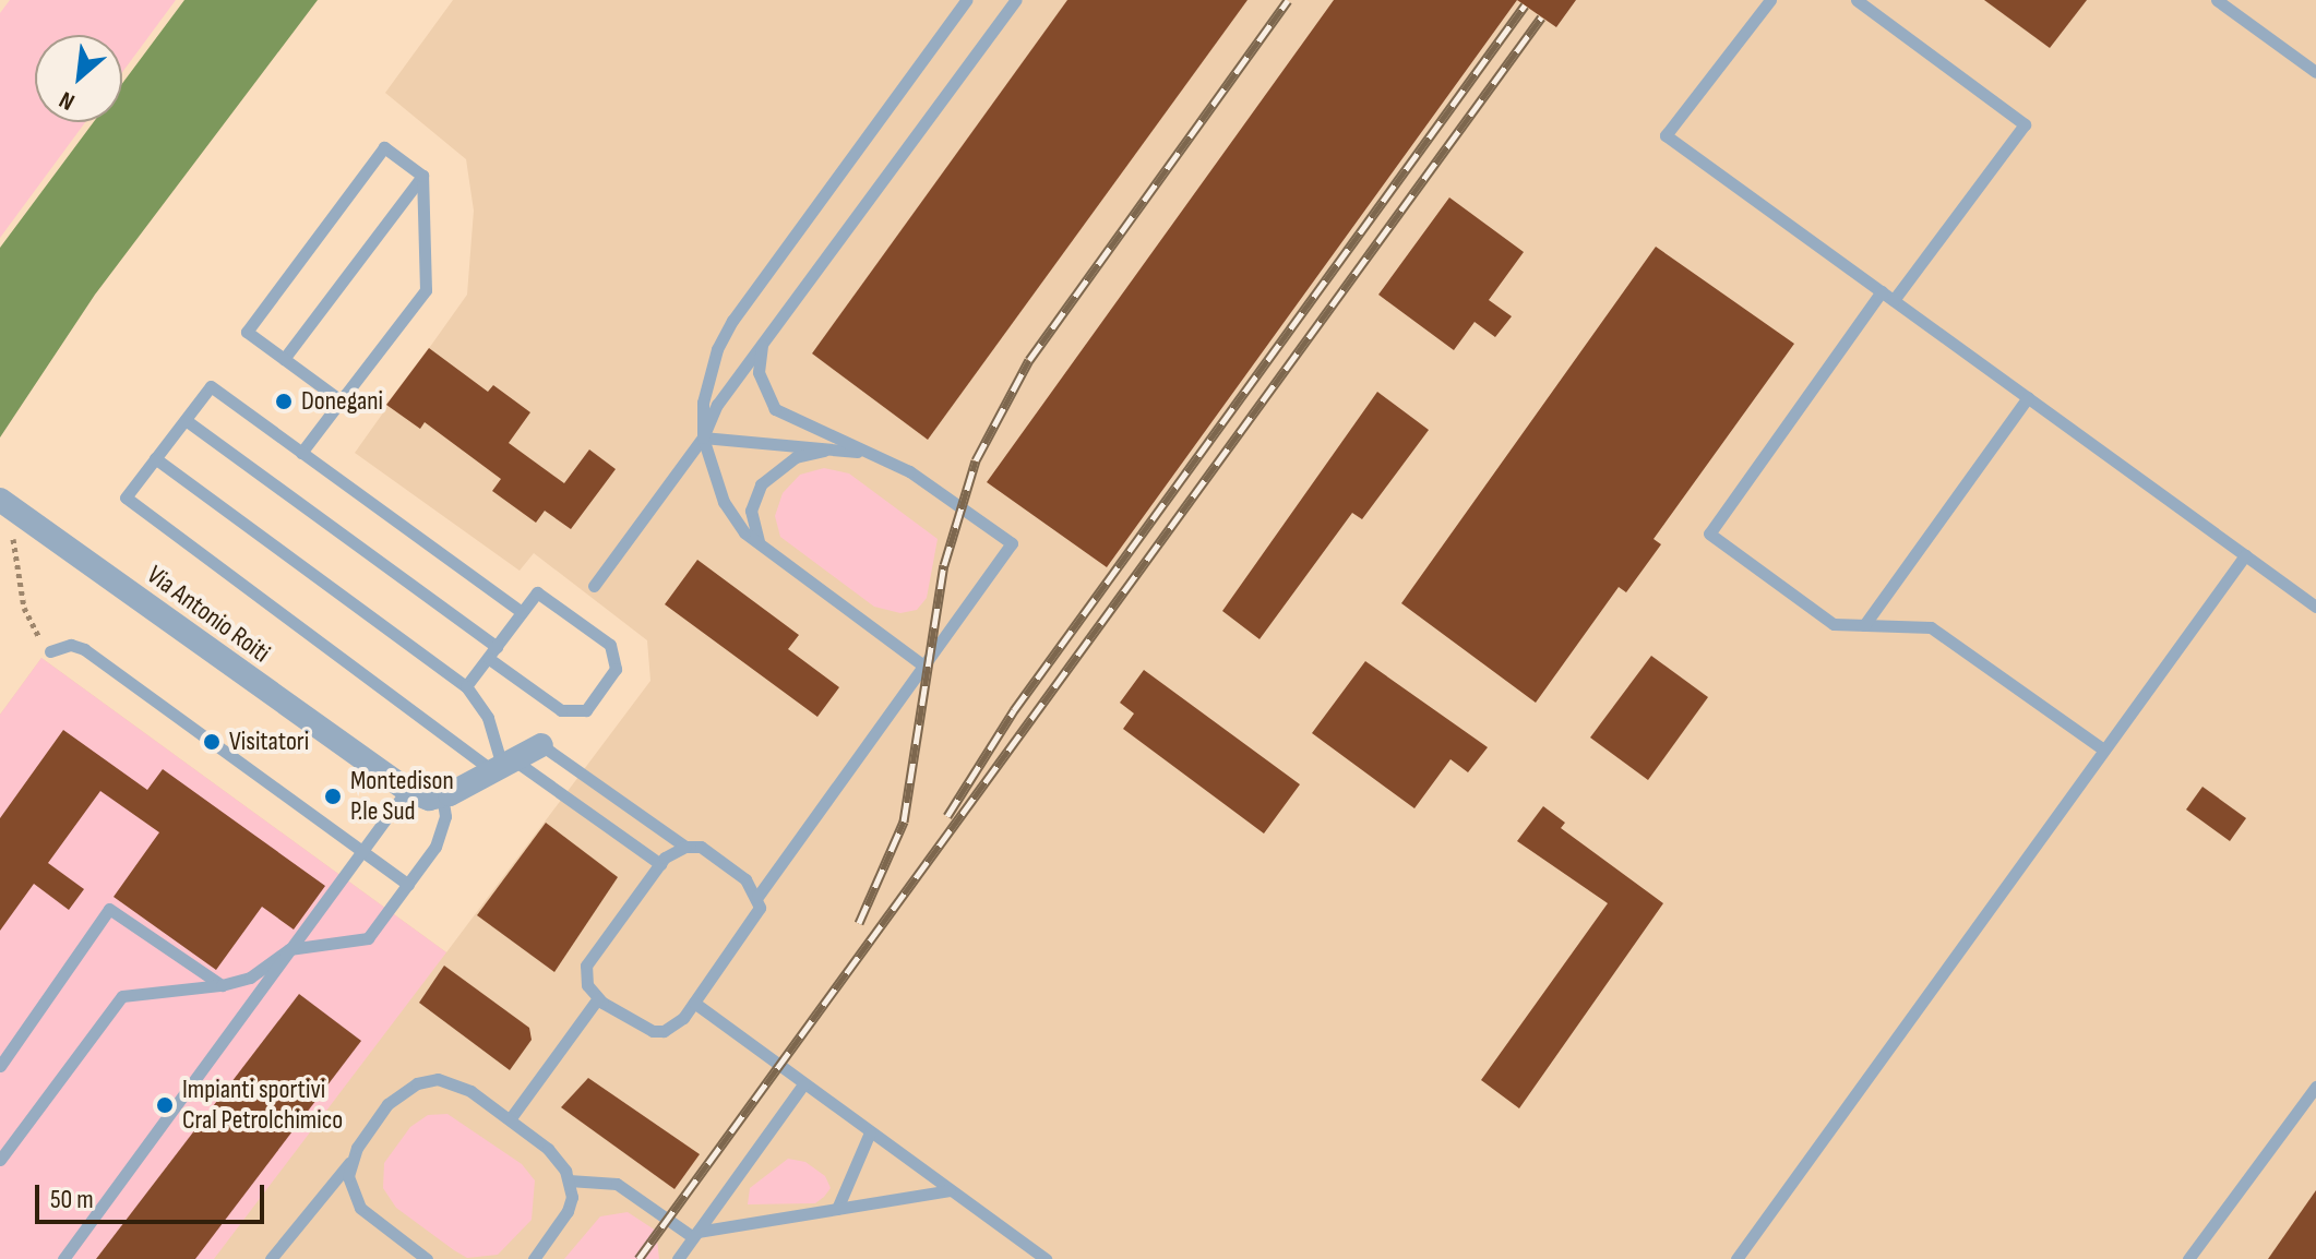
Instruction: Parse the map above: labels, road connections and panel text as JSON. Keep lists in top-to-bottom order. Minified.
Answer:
{"streets":{"street":["Via Antonio Roiti"]},"places":["Donegani","Visitatori","Montedison P.le Sud","Impianti sportivi Cral Petrolchimico"],"scale_bar":"50 m","north":"bottom left"}
